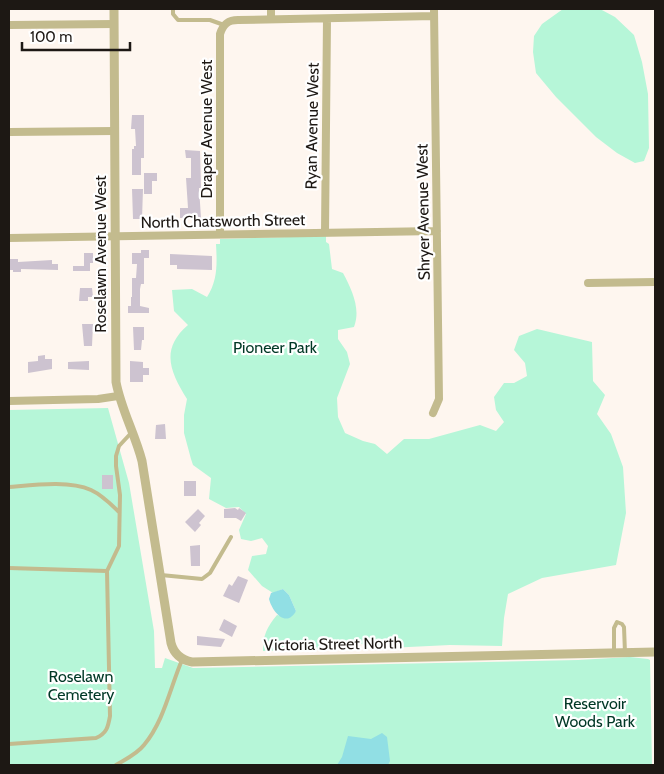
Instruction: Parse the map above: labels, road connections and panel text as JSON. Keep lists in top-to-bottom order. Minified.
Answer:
{"streets":{"street":["Ryan Avenue West","Draper Avenue West","Shryer Avenue West","North Chatsworth Street","Roselawn Avenue West","Victoria Street North"]},"crossings":[["Ryan Avenue West","North Chatsworth Street"],["Draper Avenue West","North Chatsworth Street"],["Shryer Avenue West","North Chatsworth Street"],["North Chatsworth Street","Roselawn Avenue West"]],"parks":["Pioneer Park","Roselawn Cemetery","Reservoir Woods Park"],"scale_bar":"100 m"}
